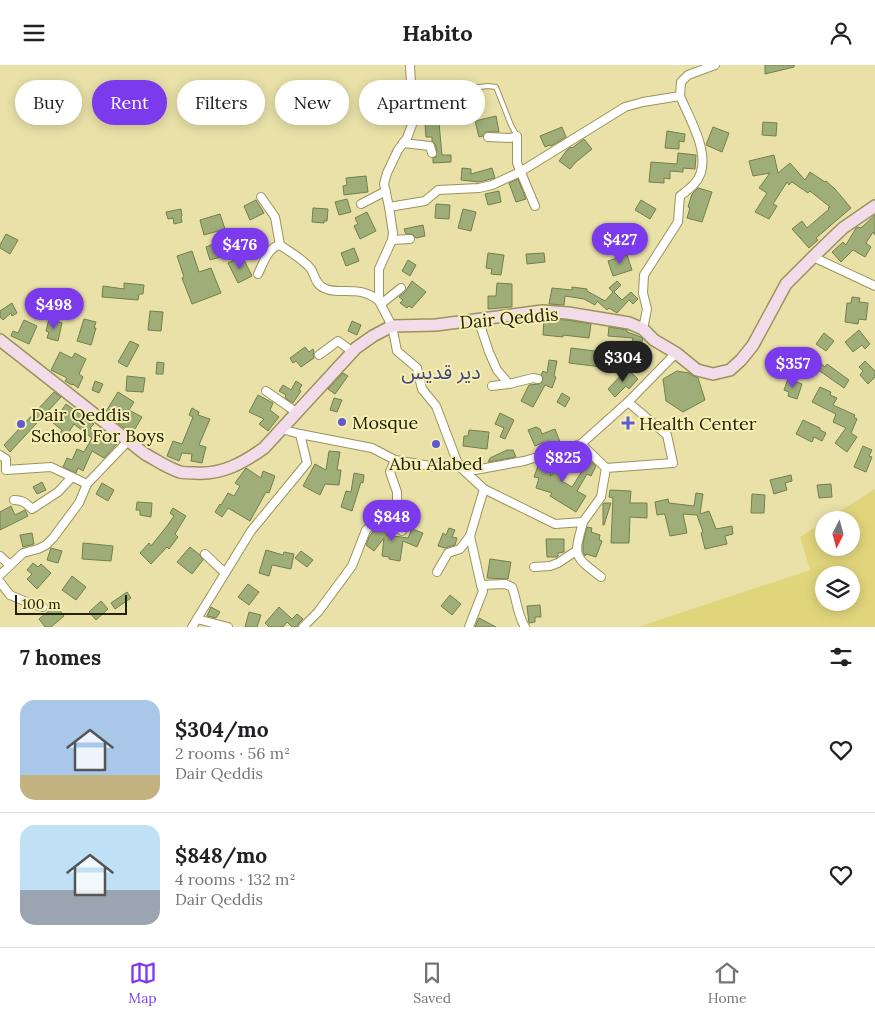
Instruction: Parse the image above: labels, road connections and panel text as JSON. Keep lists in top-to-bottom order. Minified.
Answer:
{"streets":{"main road":["Dair Qeddis"]},"districts":["دير قديس"],"places":{"other":["Mosque","Dair Qeddis School For Boys","Abu Alabed"],"health":["Health Center"]},"scale_bar":"100 m","north":"bottom","page":{"header":"Habito","chip":["Buy","Rent","Filters","New","Apartment"],"price":["$427","$476","$498","$304","$357","$825","$848"],"scale":"100 m","heading":"7 homes","list":[{"name":"$304/mo","note":"2 rooms · 56 m² · Dair Qeddis"},{"name":"$848/mo","note":"4 rooms · 132 m² · Dair Qeddis"}],"tabs":["Map","Saved","Home"]}}
